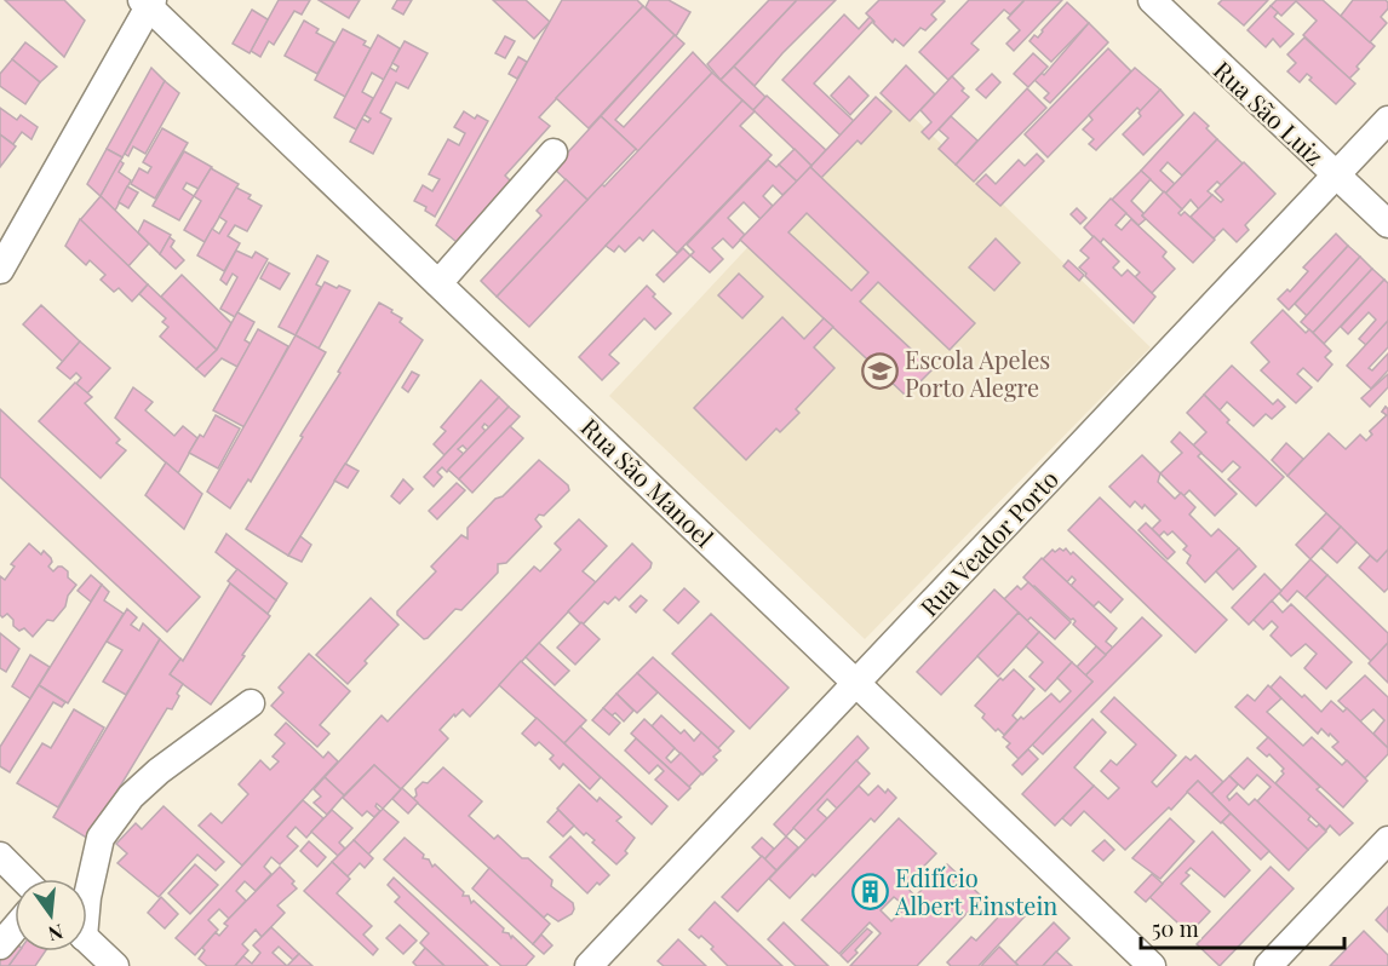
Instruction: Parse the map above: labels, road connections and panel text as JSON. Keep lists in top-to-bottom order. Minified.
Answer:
{"streets":{"street":["Rua São Luiz","Rua São Manoel","Rua Veador Porto"]},"crossings":[["Rua São Luiz","Rua Veador Porto"],["Rua São Manoel","Rua Veador Porto"]],"places":{"school or university":["Escola Apeles Porto Alegre"],"building":["Edifício Albert Einstein"]},"scale_bar":"50 m","north":"bottom"}
